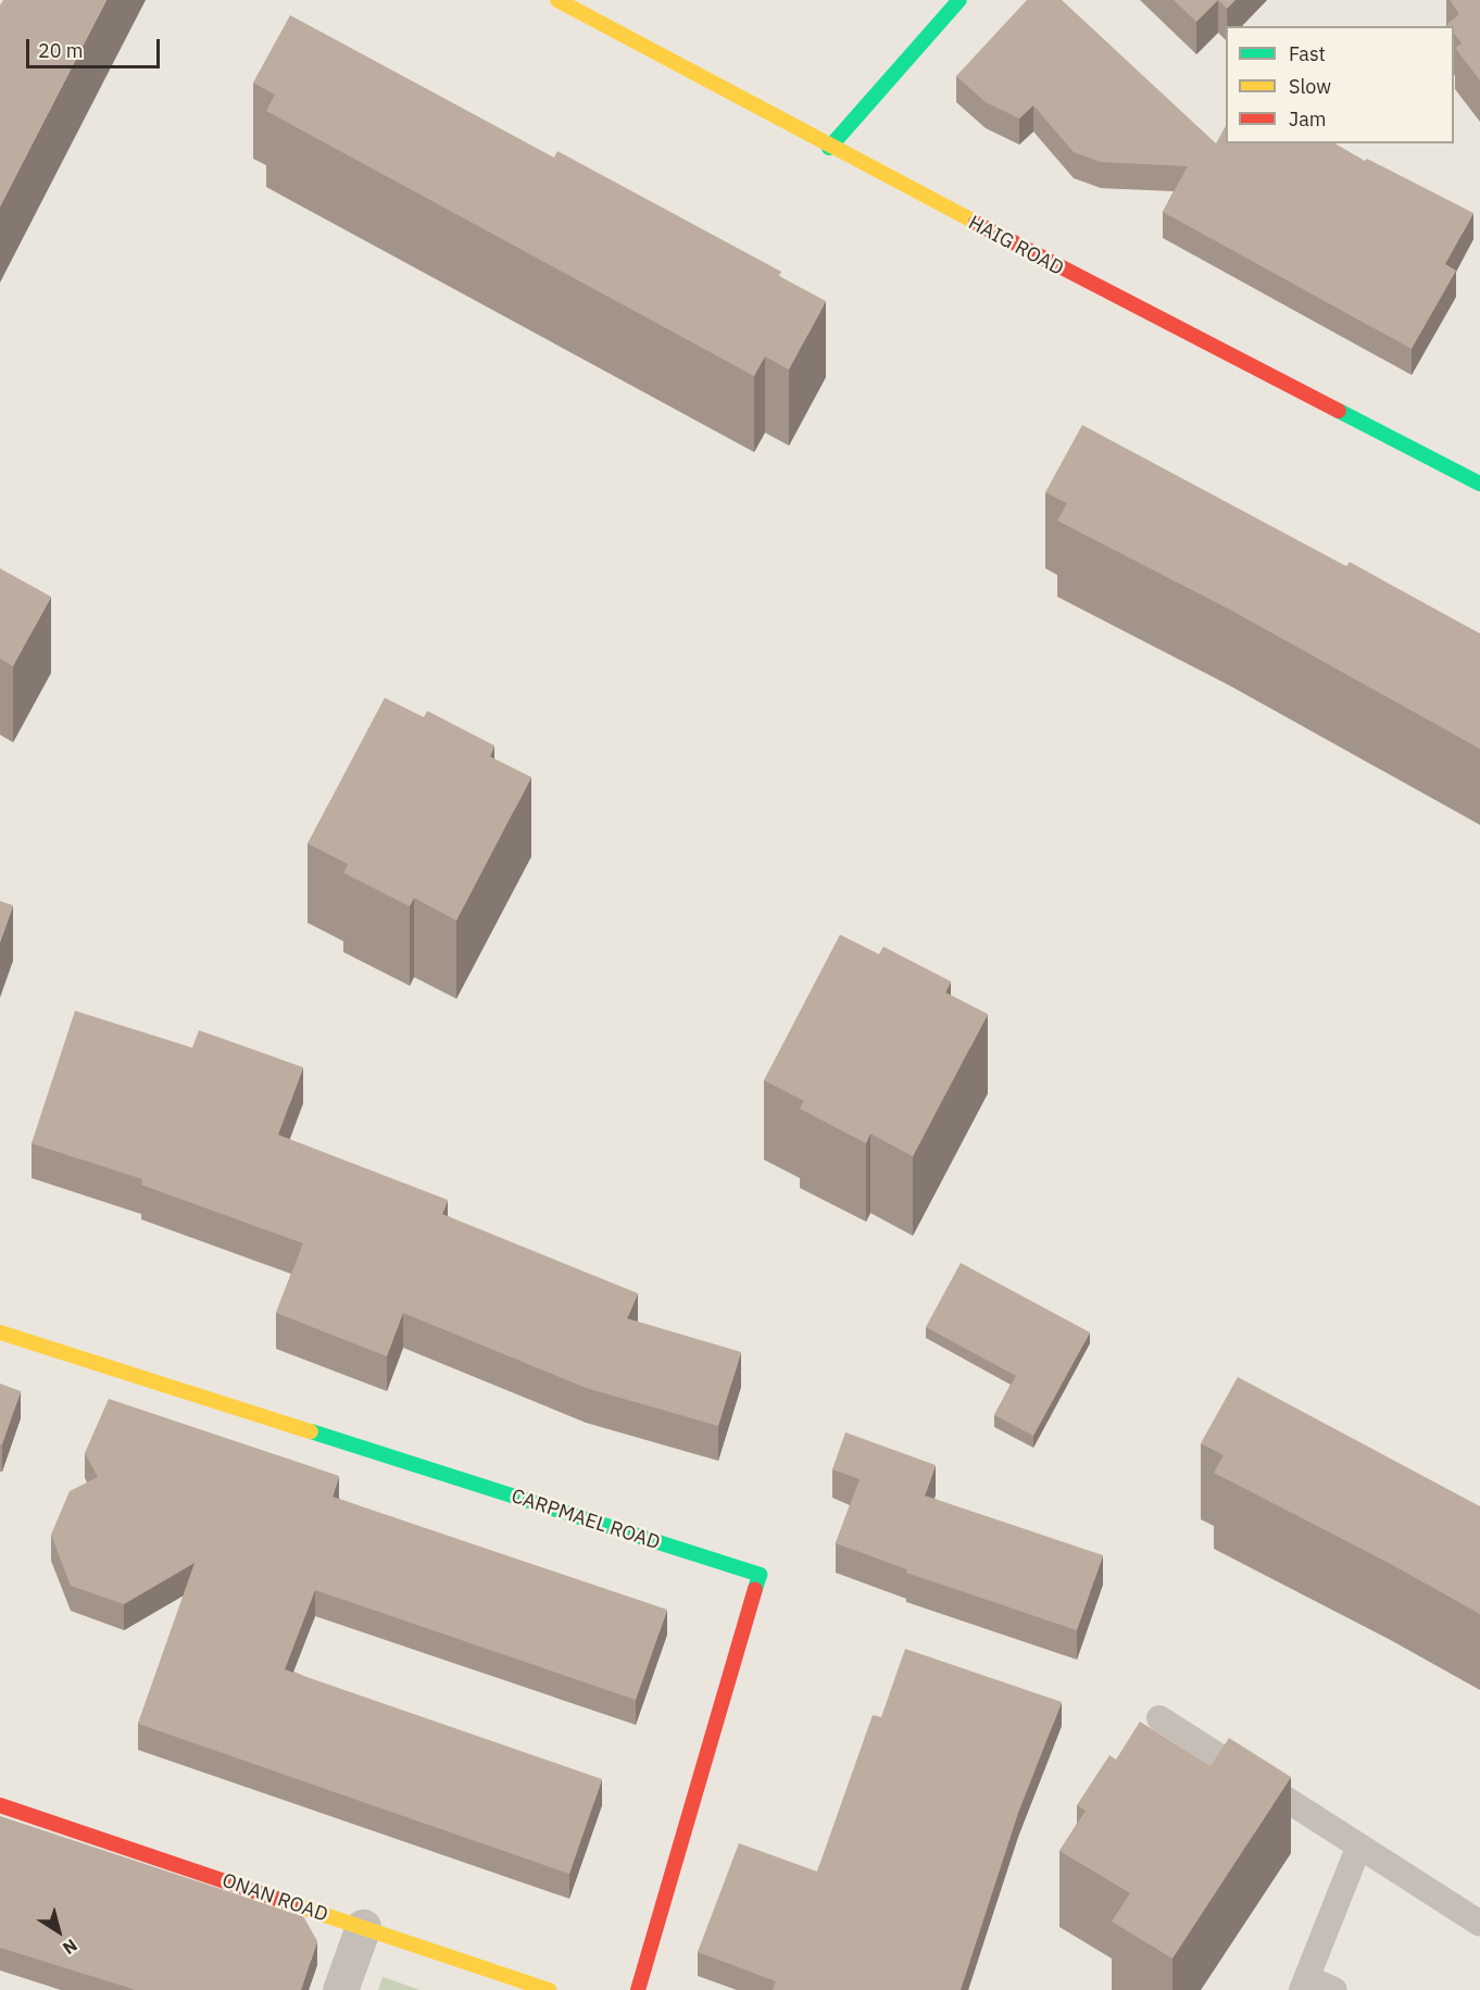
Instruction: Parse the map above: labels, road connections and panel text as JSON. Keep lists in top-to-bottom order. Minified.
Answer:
{"streets":{"street":["HAIG ROAD","CARPMAEL ROAD","ONAN ROAD"]},"legend":["Fast","Slow","Jam"],"scale_bar":"20 m","north":"bottom right"}
